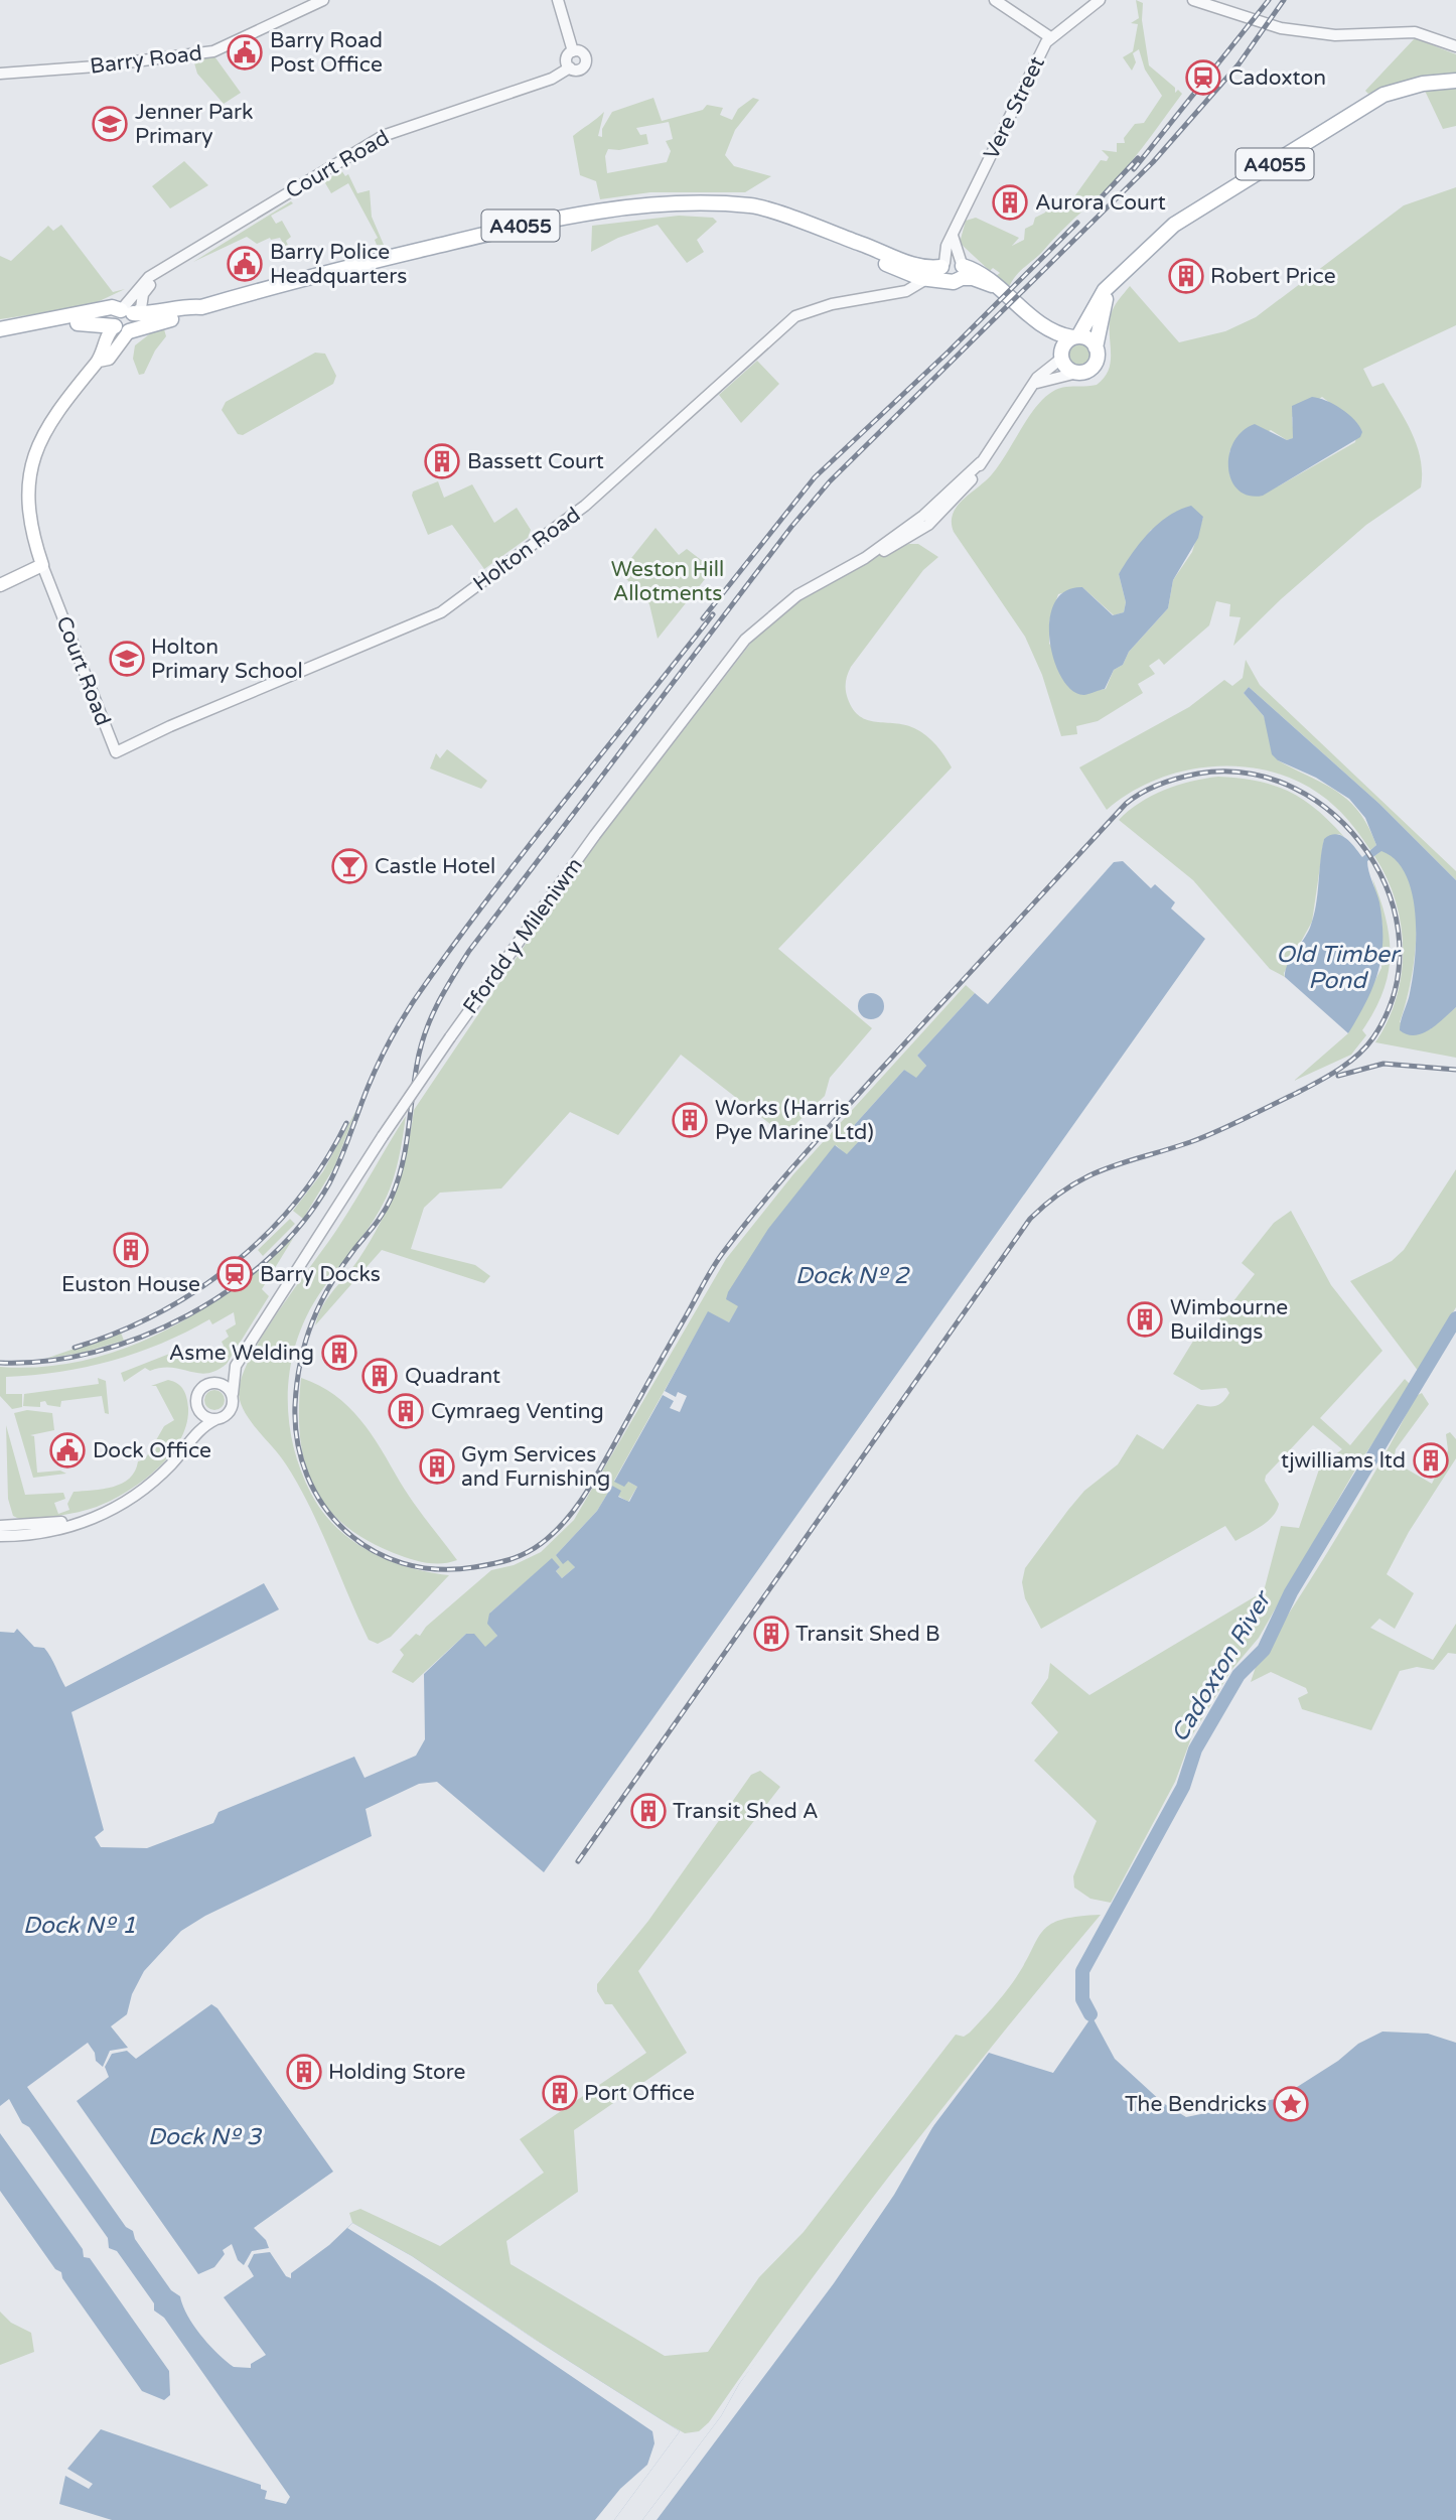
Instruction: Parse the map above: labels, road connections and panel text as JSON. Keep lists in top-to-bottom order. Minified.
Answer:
{"streets":{"main road":["Court Road","A4055"],"street":["Barry Road","Vere Street","Holton Road","Ffordd y Mileniwm"]},"crossings":[["Vere Street","A4055"],["Court Road","A4055"],["Court Road","Holton Road"],["A4055","Holton Road"],["A4055","Ffordd y Mileniwm"]],"water":["Old Timber Pond","Dock Nº 2","Cadoxton River","Dock Nº 1","Dock Nº 3"],"parks":["Weston Hill Allotments"],"places":{"public building":["Barry Road Post Office","Barry Police Headquarters","Dock Office"],"station":["Cadoxton","Barry Docks"],"school or university":["Jenner Park Primary","Holton Primary School"],"building":["Aurora Court","Robert Price","Bassett Court","Works (Harris Pye Marine Ltd)","Euston House","Wimbourne Buildings","Asme Welding","Quadrant","Cymraeg Venting","tjwilliams ltd","Gym Services and Furnishing","Transit Shed B","Transit Shed A","Holding Store","Port Office"],"bar":["Castle Hotel"],"place":["The Bendricks"]}}
